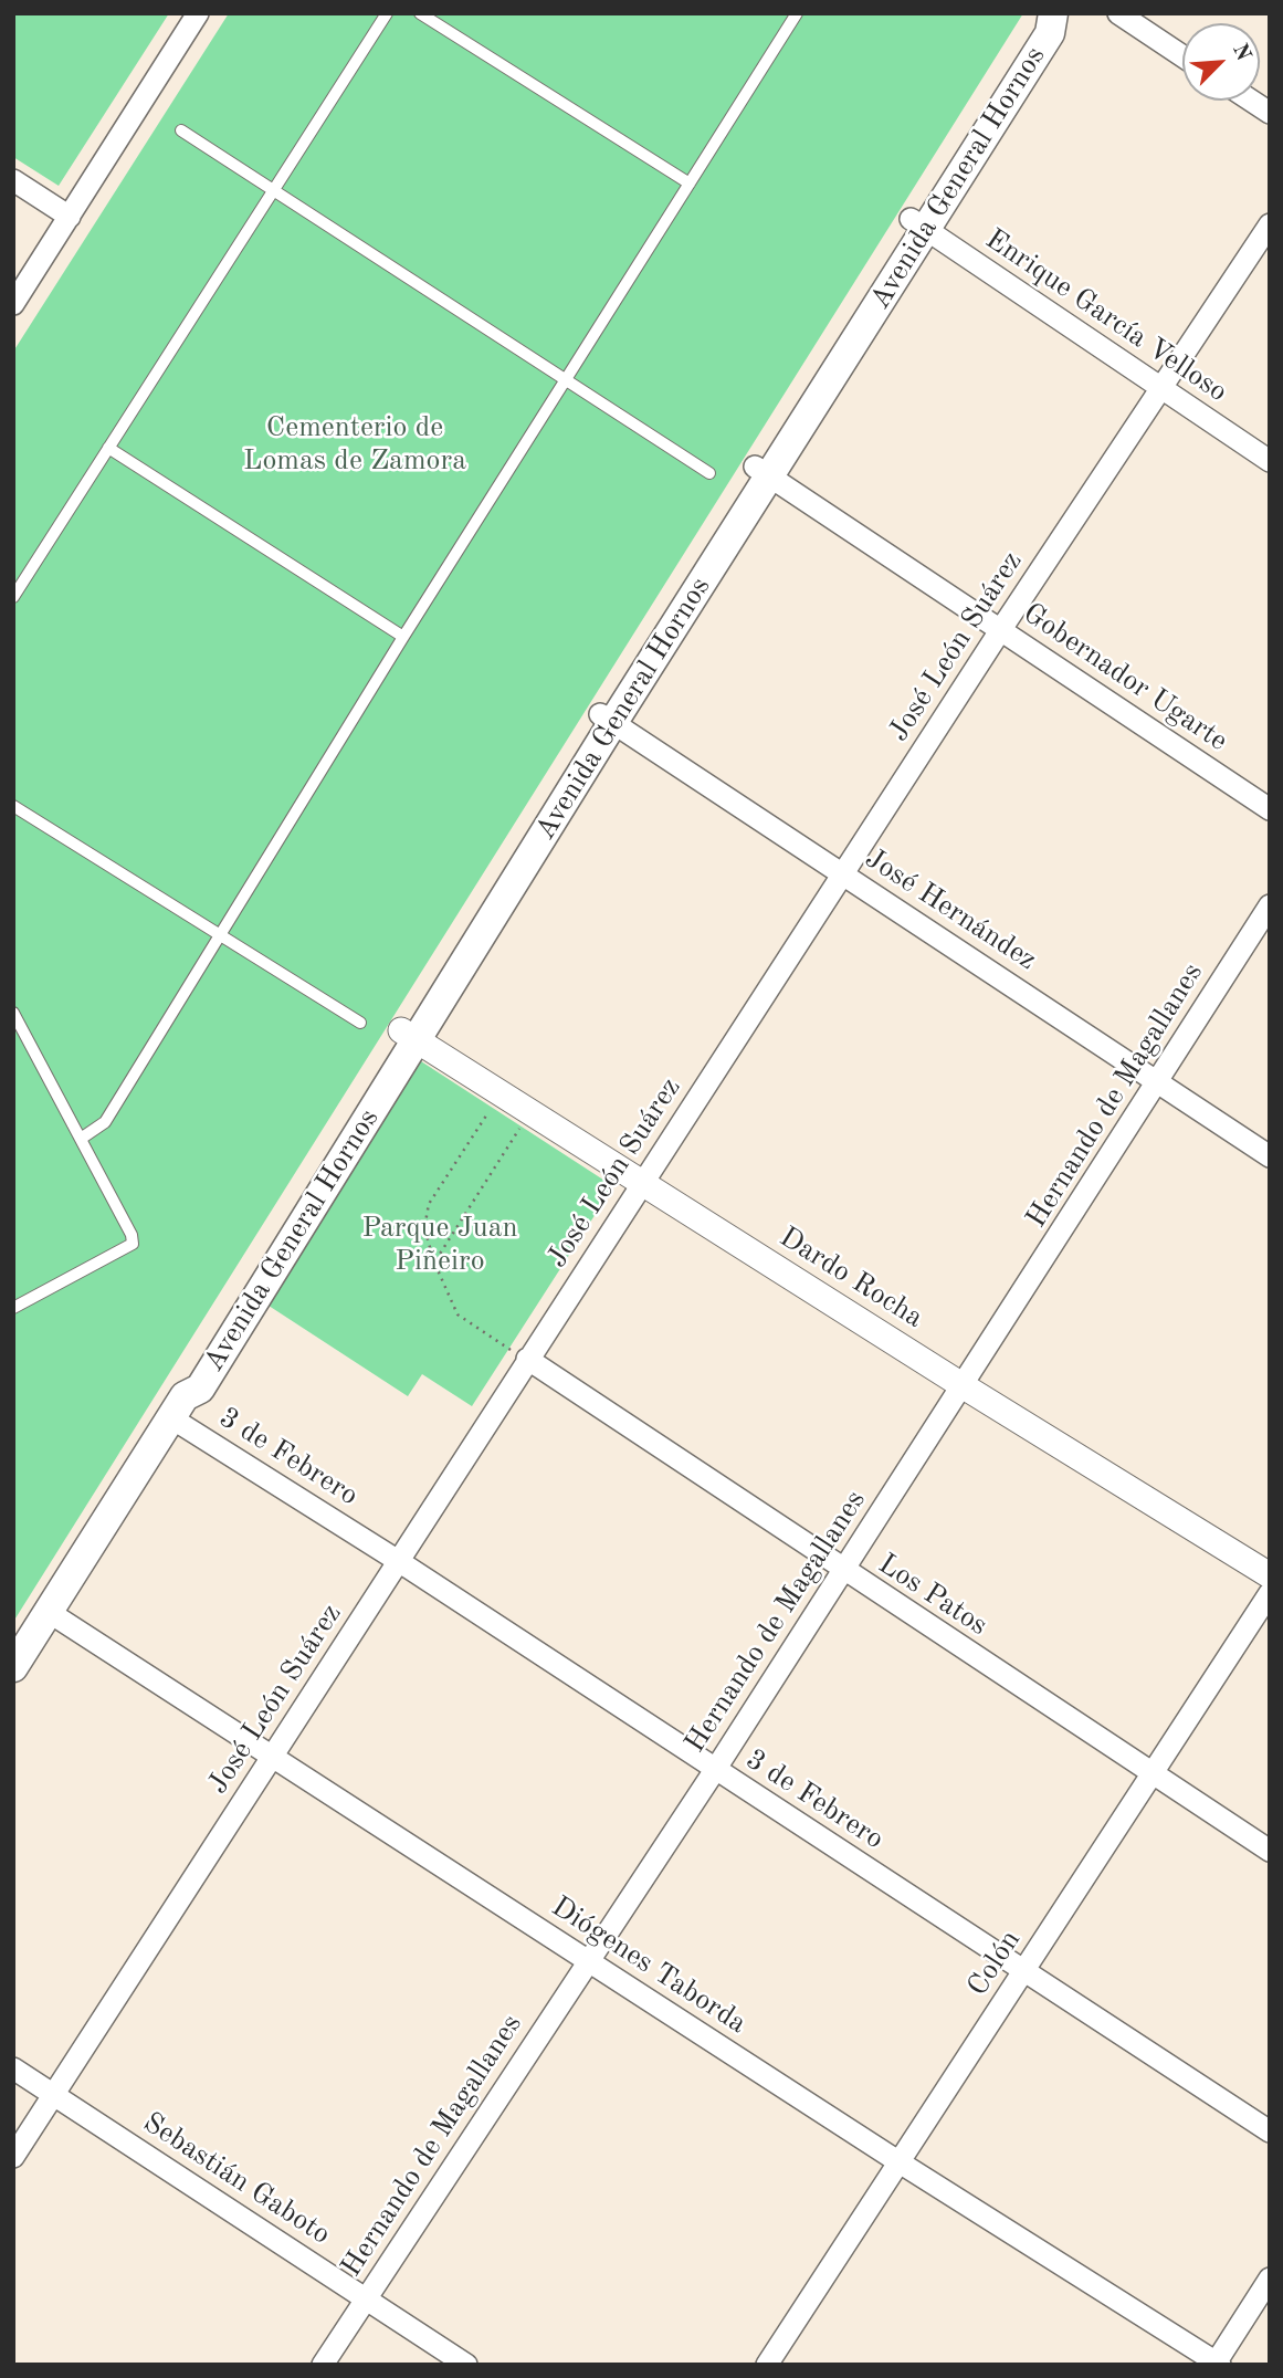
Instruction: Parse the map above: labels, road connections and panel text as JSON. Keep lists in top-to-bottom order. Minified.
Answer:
{"streets":{"main road":["Avenida General Hornos"],"street":["Enrique García Velloso","José León Suárez","Gobernador Ugarte","José Hernández","Hernando de Magallanes","Dardo Rocha","3 de Febrero","Los Patos","Colón","Diógenes Taborda","Sebastián Gaboto"]},"crossings":[["Avenida General Hornos","Enrique García Velloso"],["Avenida General Hornos","Gobernador Ugarte"],["Avenida General Hornos","José Hernández"],["Avenida General Hornos","Dardo Rocha"],["Avenida General Hornos","3 de Febrero"],["Avenida General Hornos","Diógenes Taborda"],["Enrique García Velloso","José León Suárez"],["José León Suárez","Gobernador Ugarte"],["José León Suárez","José Hernández"],["José León Suárez","Dardo Rocha"],["José León Suárez","3 de Febrero"],["José León Suárez","Los Patos"],["José León Suárez","Diógenes Taborda"],["José León Suárez","Sebastián Gaboto"],["José Hernández","Hernando de Magallanes"],["Hernando de Magallanes","Dardo Rocha"],["Hernando de Magallanes","3 de Febrero"],["Hernando de Magallanes","Los Patos"],["Hernando de Magallanes","Diógenes Taborda"],["Hernando de Magallanes","Sebastián Gaboto"],["3 de Febrero","Colón"],["Los Patos","Colón"],["Colón","Diógenes Taborda"]],"parks":["Cementerio de Lomas de Zamora","Parque Juan Piñeiro"],"north":"top right"}
